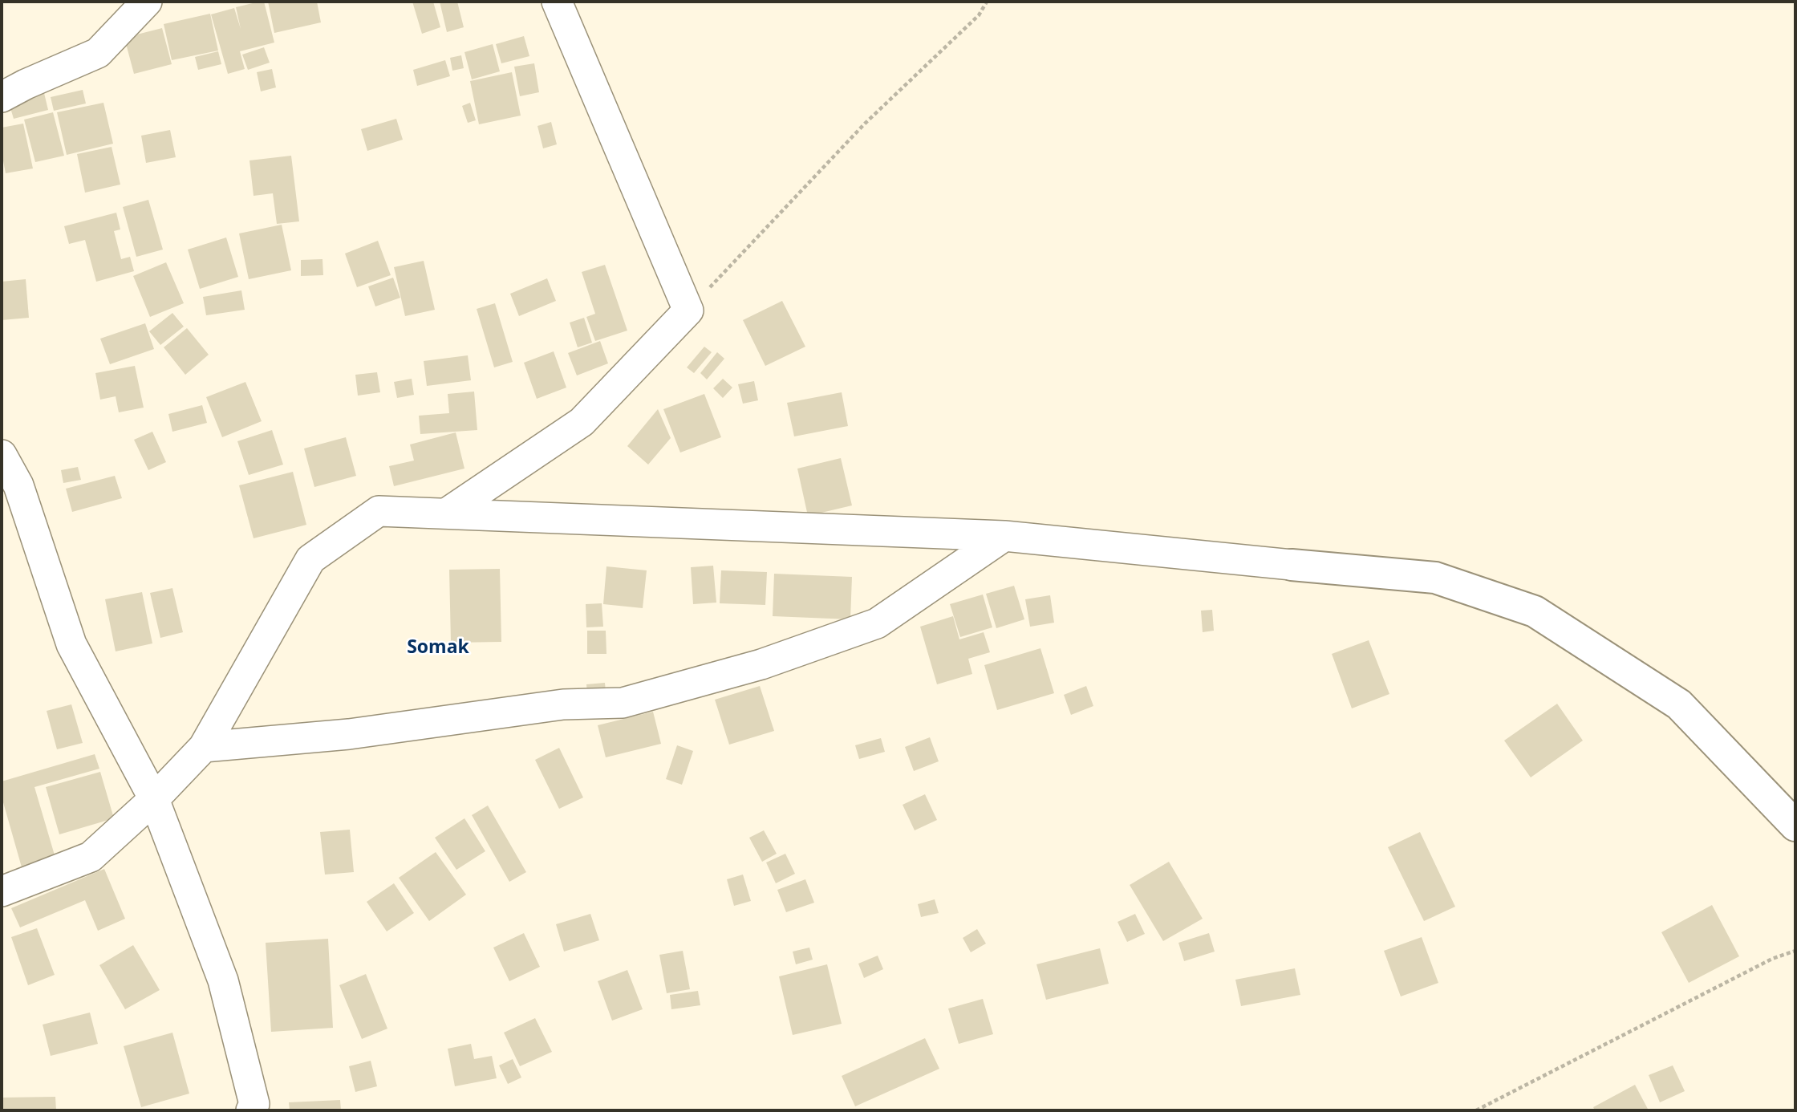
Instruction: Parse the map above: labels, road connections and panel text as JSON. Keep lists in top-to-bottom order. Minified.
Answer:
{"districts":["Somak"]}
